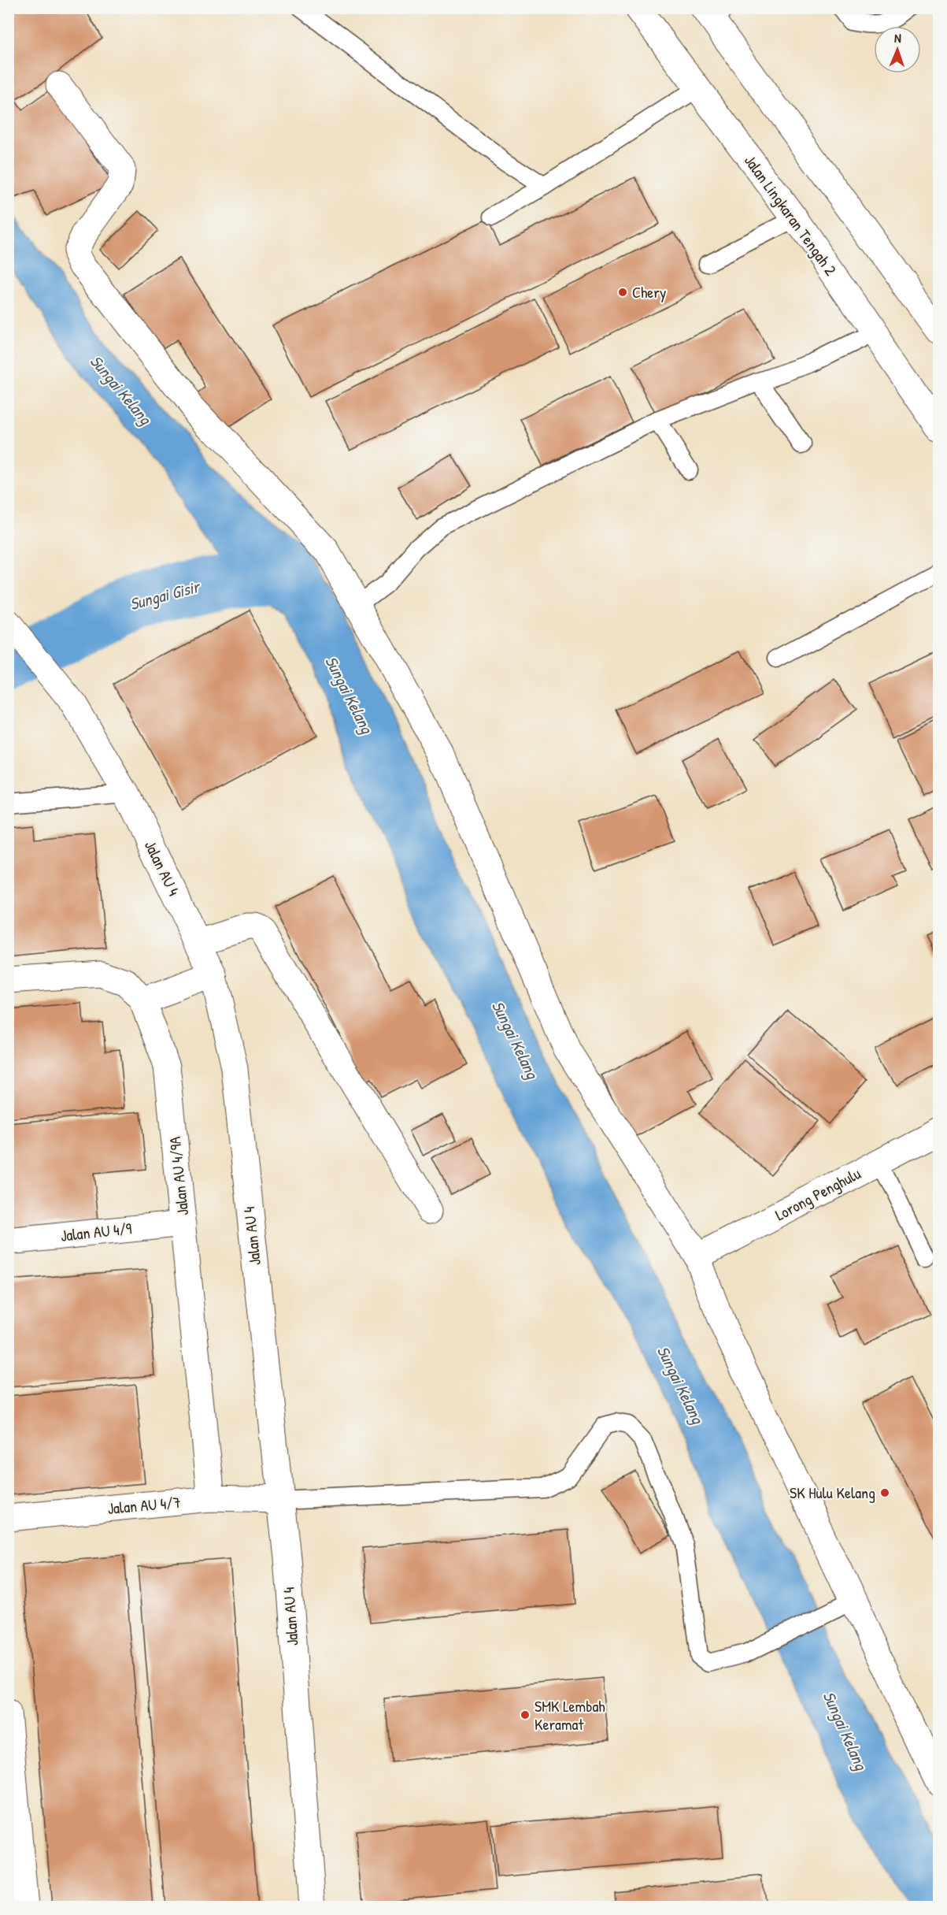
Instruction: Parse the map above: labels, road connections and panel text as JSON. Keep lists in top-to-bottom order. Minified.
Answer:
{"streets":{"main road":["Jalan Lingkaran Tengah 2","Jalan AU 4","Jalan AU 4/9A","Lorong Penghulu","Jalan AU 4/9","Jalan AU 4/7"]},"crossings":[["Jalan AU 4","Jalan AU 4/7"],["Jalan AU 4/9A","Jalan AU 4/9"],["Jalan AU 4/9A","Jalan AU 4/7"]],"water":["Sungai Kelang","Sungai Gisir"],"places":["Chery","SK Hulu Kelang","SMK Lembah Keramat"],"north":"top"}
